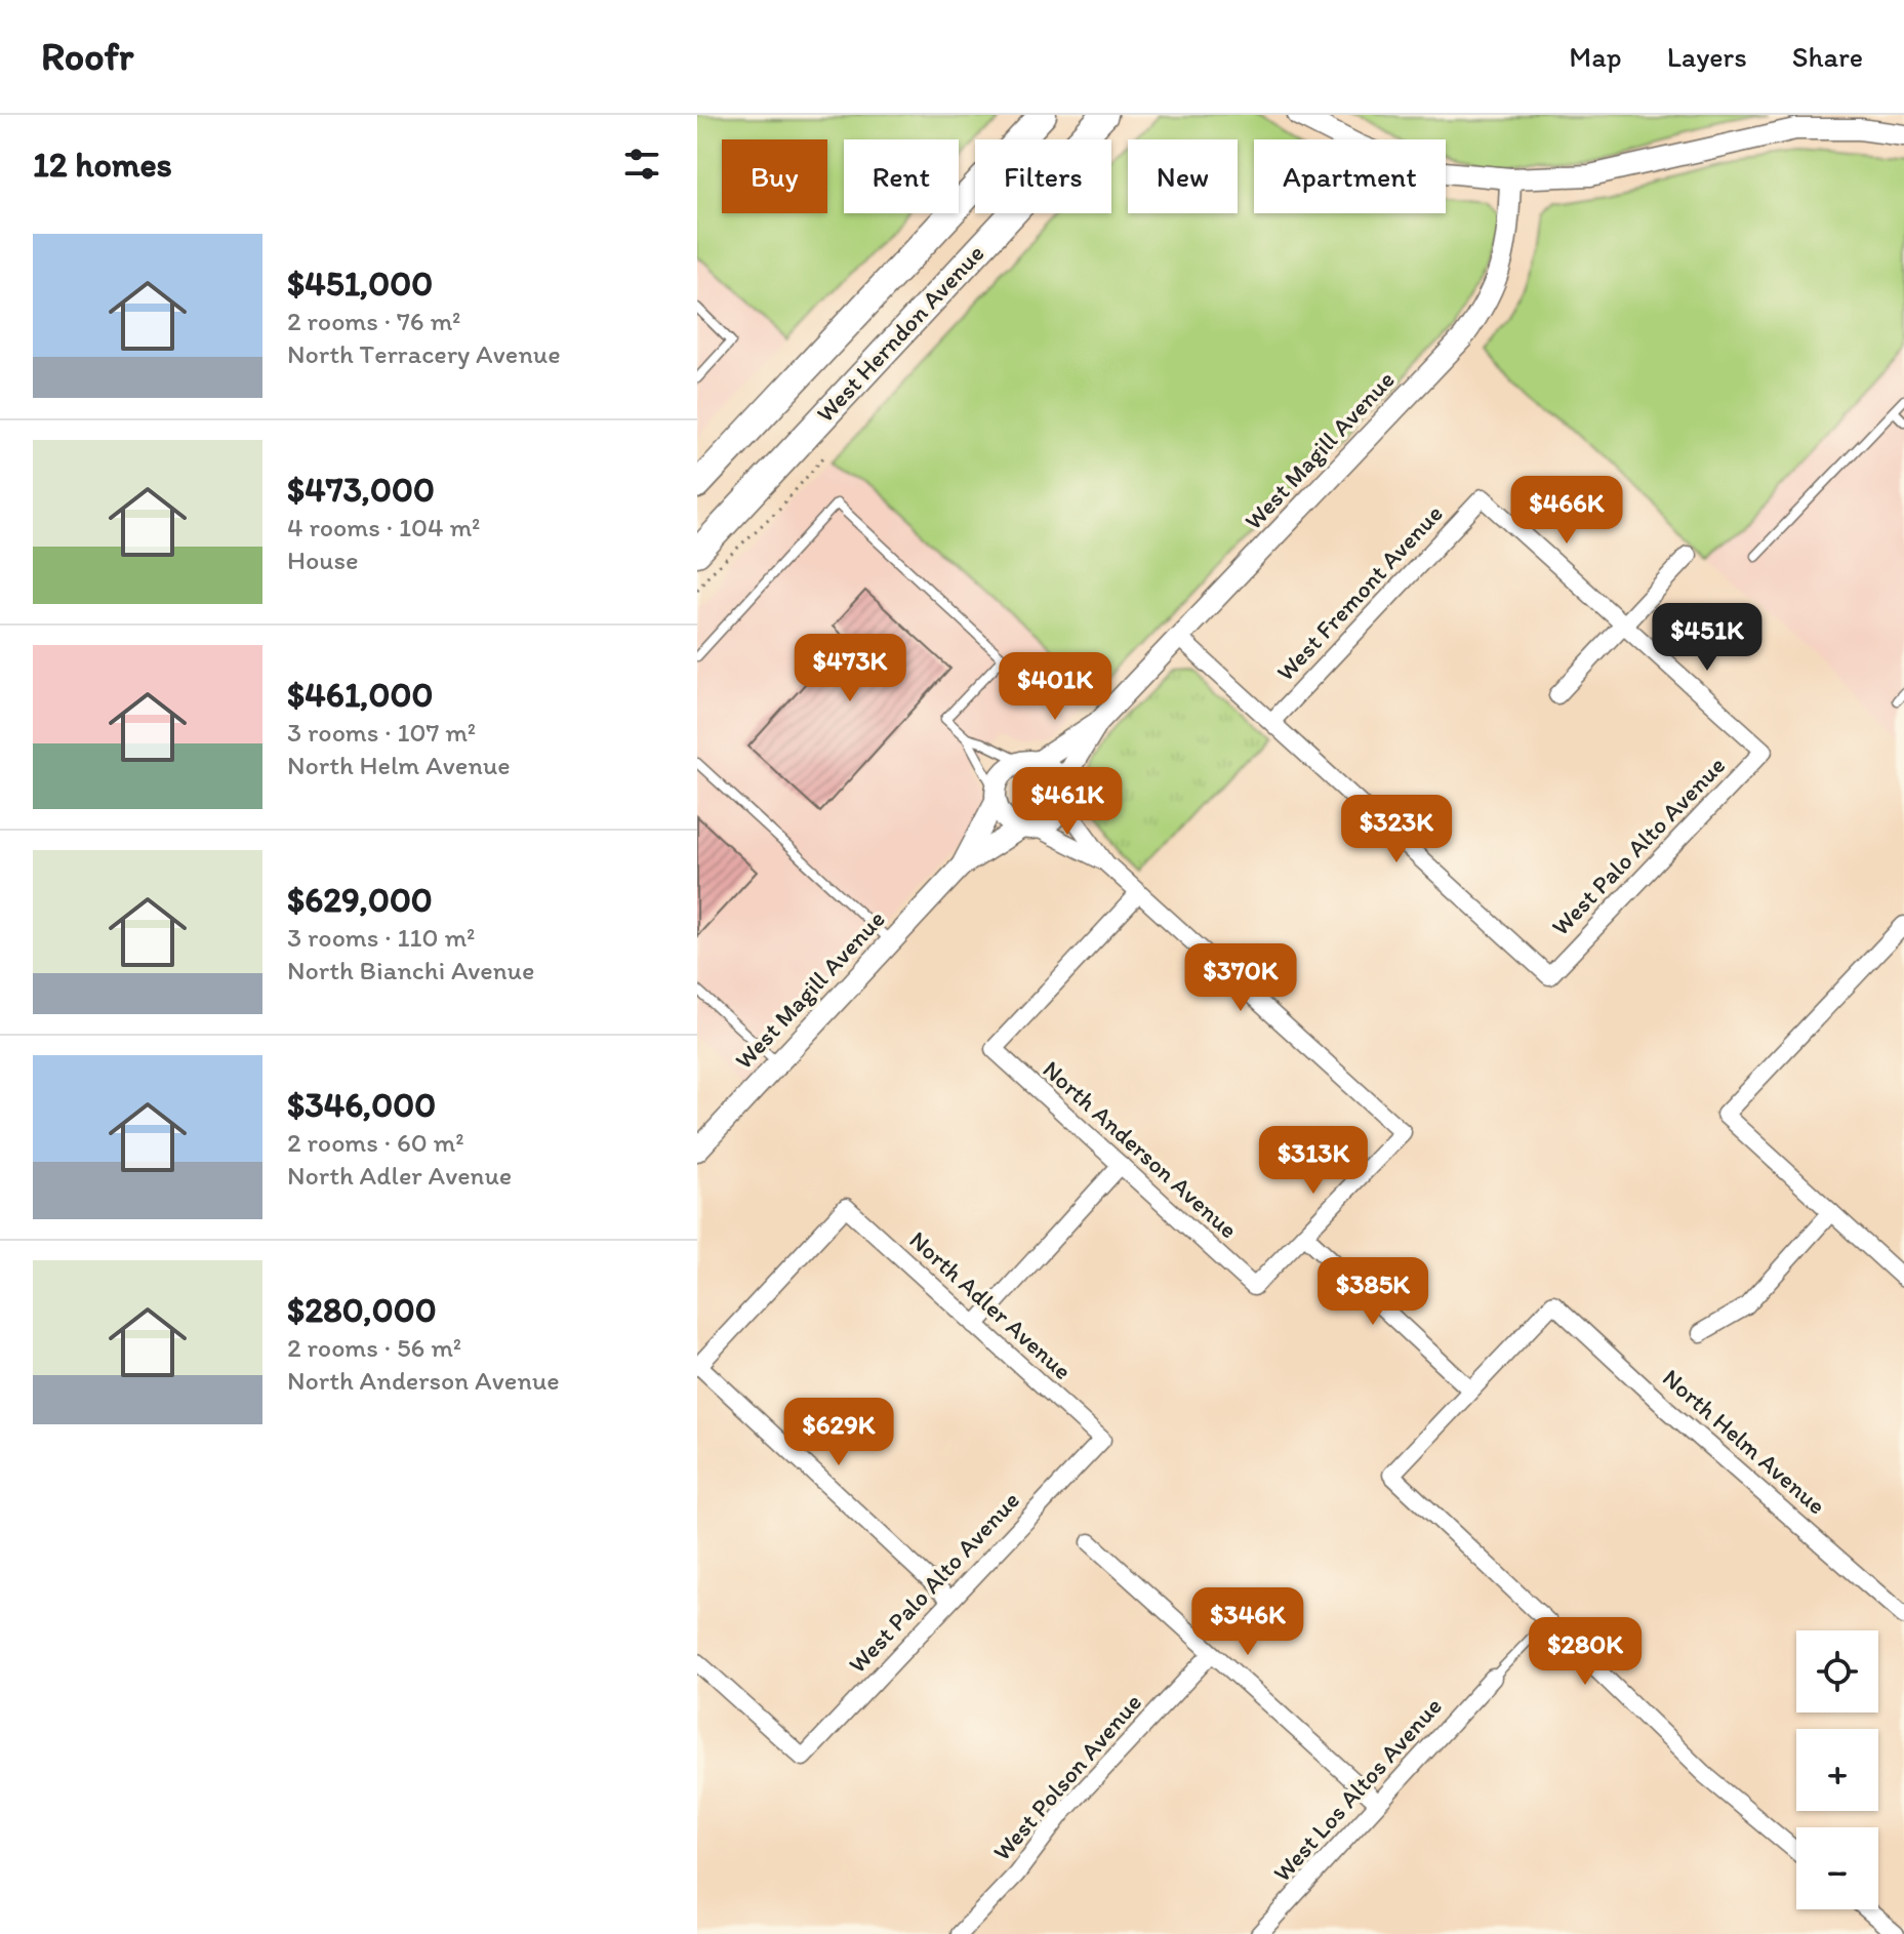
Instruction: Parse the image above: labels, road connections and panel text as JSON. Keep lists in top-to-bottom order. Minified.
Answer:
{"streets":{"main road":["West Herndon Avenue"],"street":["West Magill Avenue","West Fremont Avenue","West Palo Alto Avenue","North Anderson Avenue","North Adler Avenue","North Helm Avenue","West Polson Avenue","West Los Altos Avenue"]},"crossings":[["West Fremont Avenue","West Palo Alto Avenue"],["West Palo Alto Avenue","North Adler Avenue"]],"page":{"header":"Roofr","nav":["Map","Layers","Share"],"heading":"12 homes","chip":["Buy","Rent","Filters","New","Apartment"],"list":[{"name":"$451,000","note":"2 rooms · 76 m² · North Terracery Avenue"},{"name":"$473,000","note":"4 rooms · 104 m² · House"},{"name":"$461,000","note":"3 rooms · 107 m² · North Helm Avenue"},{"name":"$629,000","note":"3 rooms · 110 m² · North Bianchi Avenue"},{"name":"$346,000","note":"2 rooms · 60 m² · North Adler Avenue"},{"name":"$280,000","note":"2 rooms · 56 m² · North Anderson Avenue"}],"price":["$466K","$451K","$473K","$401K","$461K","$323K","$370K","$313K","$385K","$629K","$346K","$280K"],"map_buttons":["+","−"]}}
